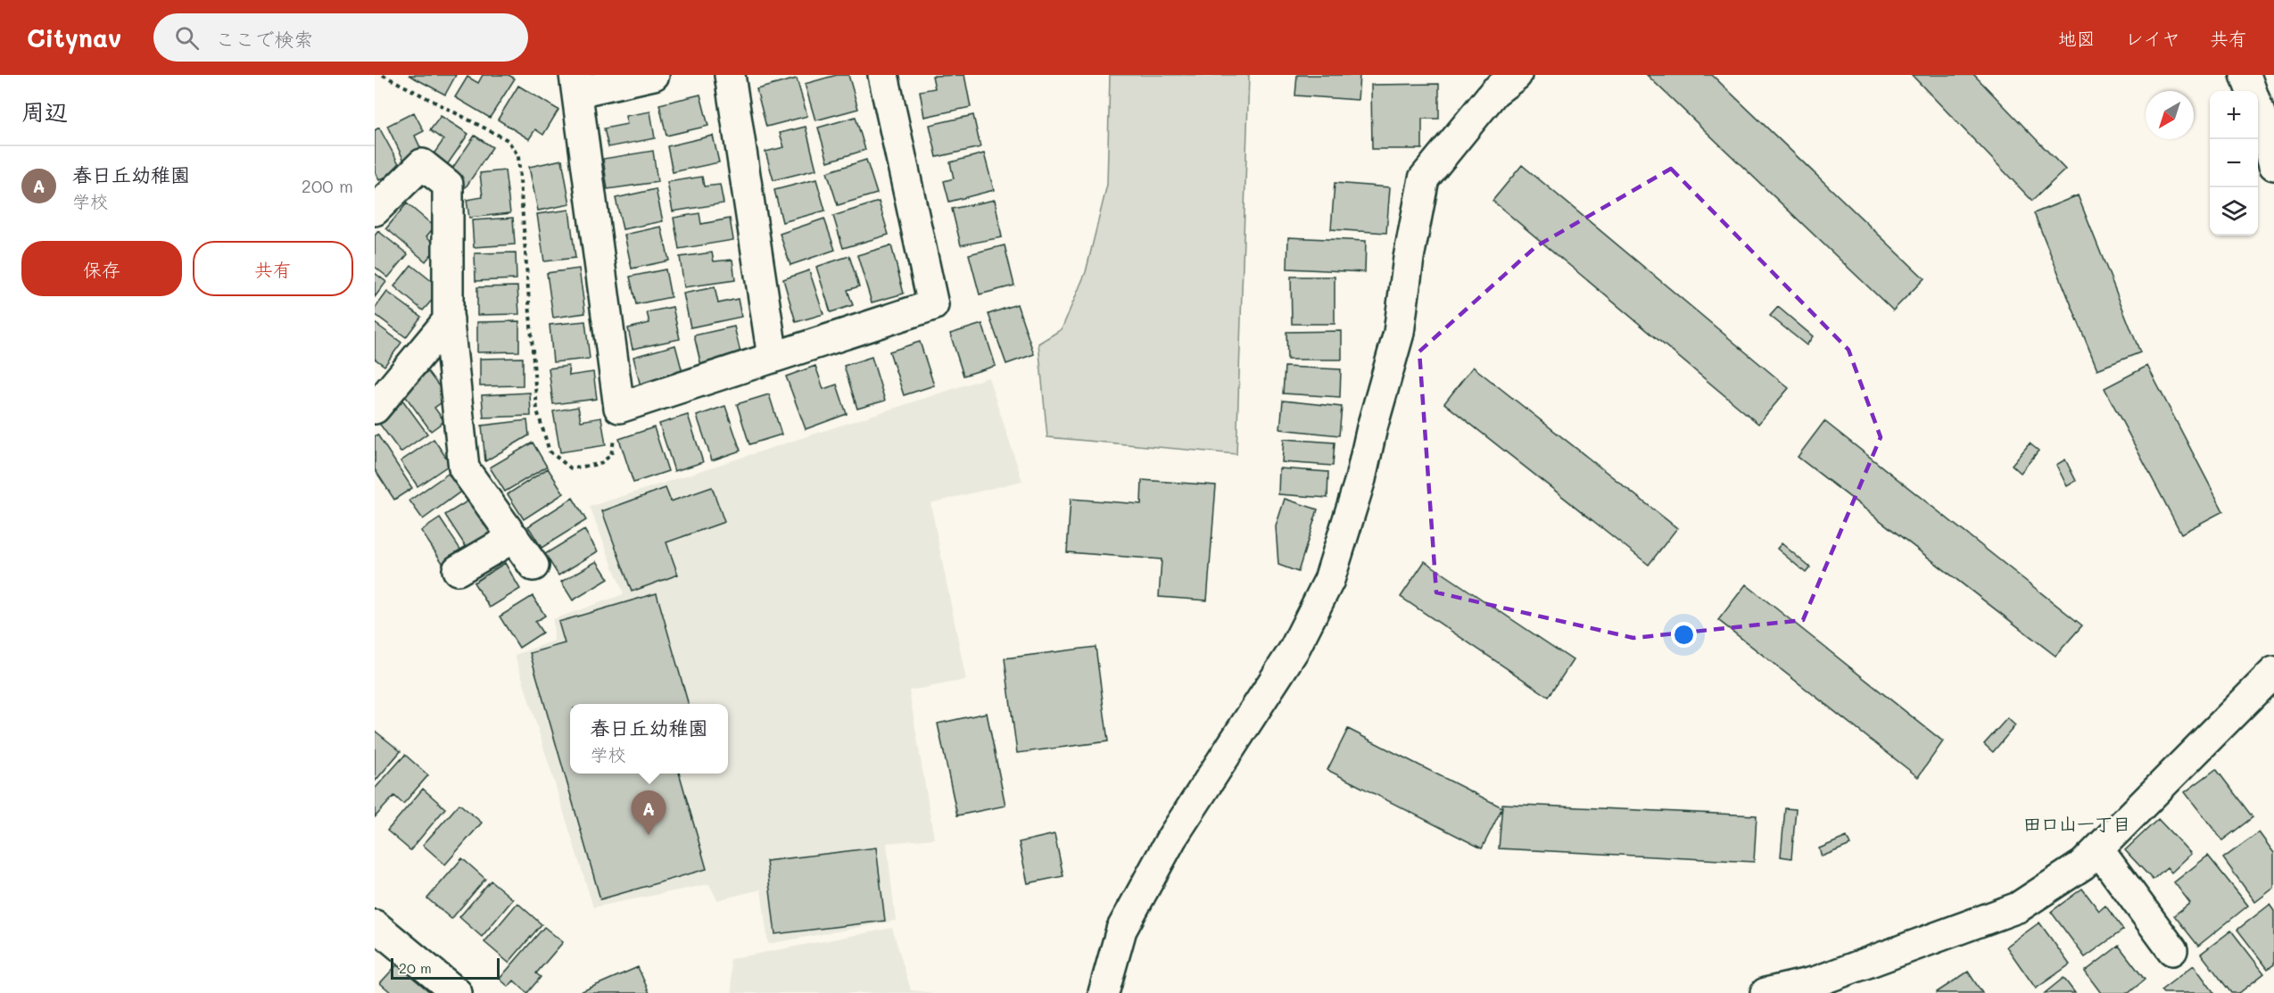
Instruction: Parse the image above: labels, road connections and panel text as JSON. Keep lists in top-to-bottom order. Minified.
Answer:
{"districts":["田口山一丁目"],"scale_bar":"20 m","north":"bottom left","page":{"header":"Citynav","search":"ここで検索","nav":["地図","レイヤ","共有"],"heading":"周辺","map_buttons":["+","−"],"list":[{"mark":"A","name":"春日丘幼稚園","note":"学校","value":"200 m"}],"buttons":["保存","共有"],"popup":["春日丘幼稚園","学校"],"pins":"A","scale":"20 m"}}
